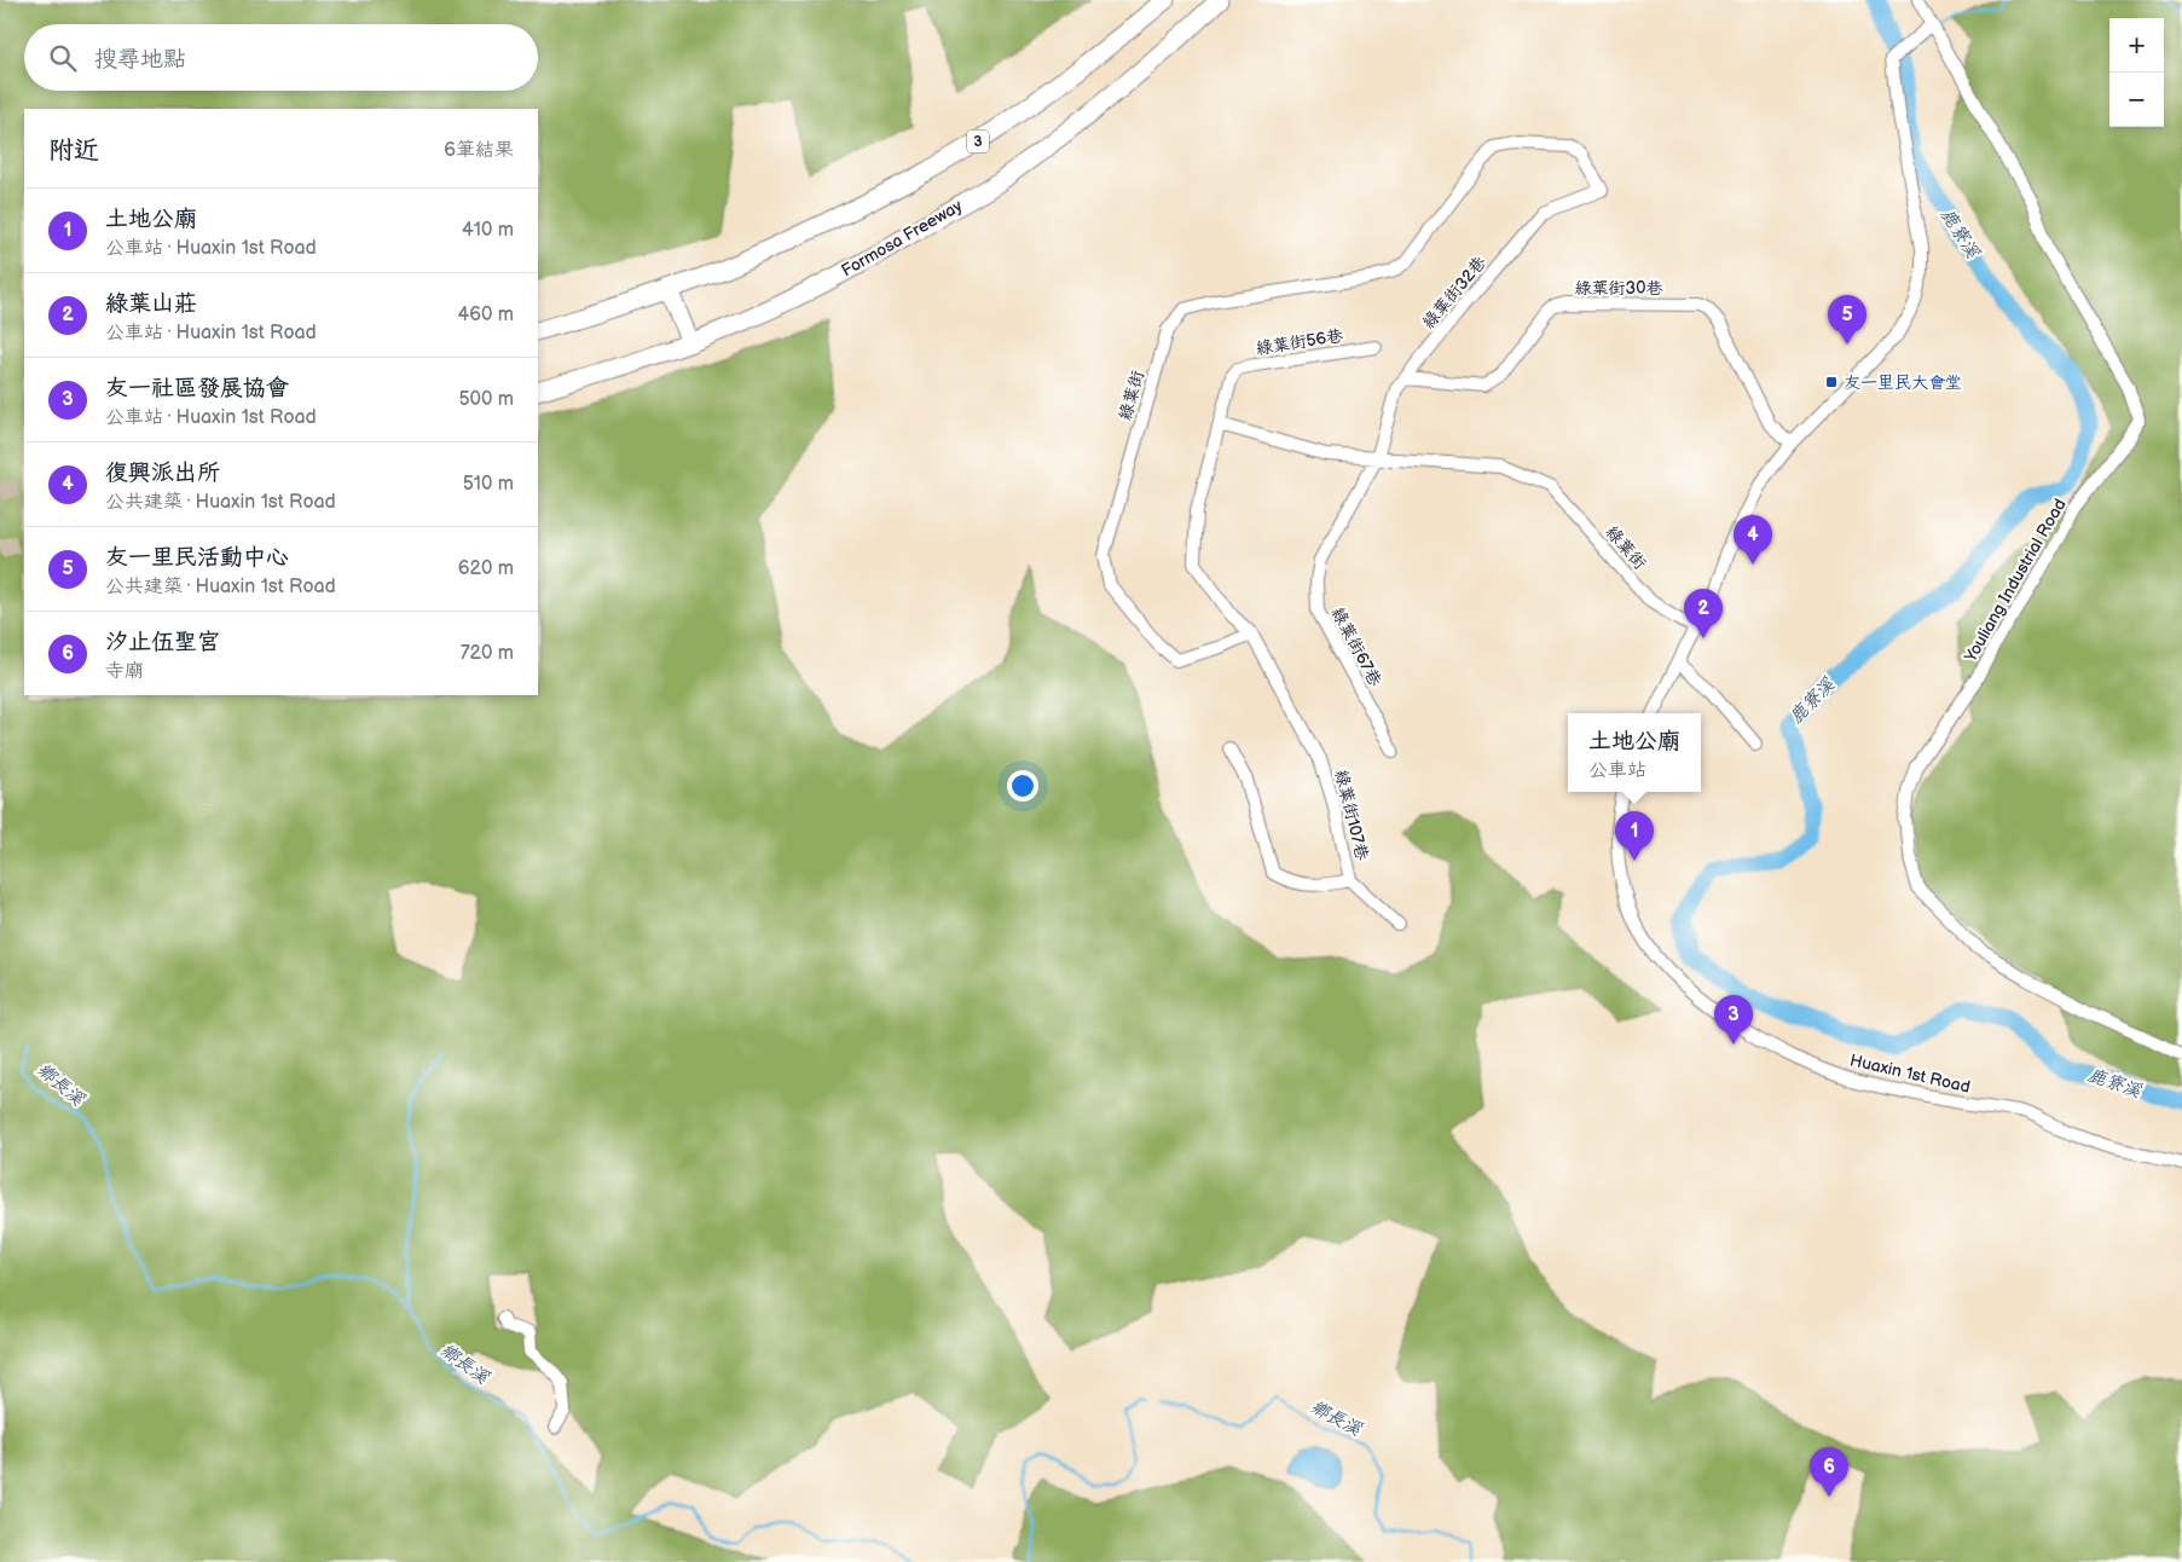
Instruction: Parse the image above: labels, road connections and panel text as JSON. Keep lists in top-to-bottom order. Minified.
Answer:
{"streets":{"highway":["3","Formosa Freeway"],"street":["綠葉街30巷","綠葉街32巷","綠葉街56巷","綠葉街","Youliang Industrial Road","綠葉街67巷","綠葉街107巷","Huaxin 1st Road"]},"crossings":[["綠葉街30巷","綠葉街32巷"],["綠葉街32巷","綠葉街"],["綠葉街32巷","綠葉街67巷"],["綠葉街56巷","綠葉街"],["綠葉街","綠葉街67巷"],["綠葉街","綠葉街107巷"]],"water":["鹿寮溪","鄉長溪"],"places":{"transit":["友一里民大會堂"]},"page":{"map_buttons":["+","−"],"search":"搜尋地點","heading":["附近","6筆結果"],"list":[{"mark":"1","name":"土地公廟","note":"公車站 · Huaxin 1st Road","value":"410 m"},{"mark":"2","name":"綠葉山莊","note":"公車站 · Huaxin 1st Road","value":"460 m"},{"mark":"3","name":"友一社區發展協會","note":"公車站 · Huaxin 1st Road","value":"500 m"},{"mark":"4","name":"復興派出所","note":"公共建築 · Huaxin 1st Road","value":"510 m"},{"mark":"5","name":"友一里民活動中心","note":"公共建築 · Huaxin 1st Road","value":"620 m"},{"mark":"6","name":"汐止伍聖宮","note":"寺廟","value":"720 m"}],"pins":["5","4","2","1","3","6"],"popup":["土地公廟","公車站"]}}
